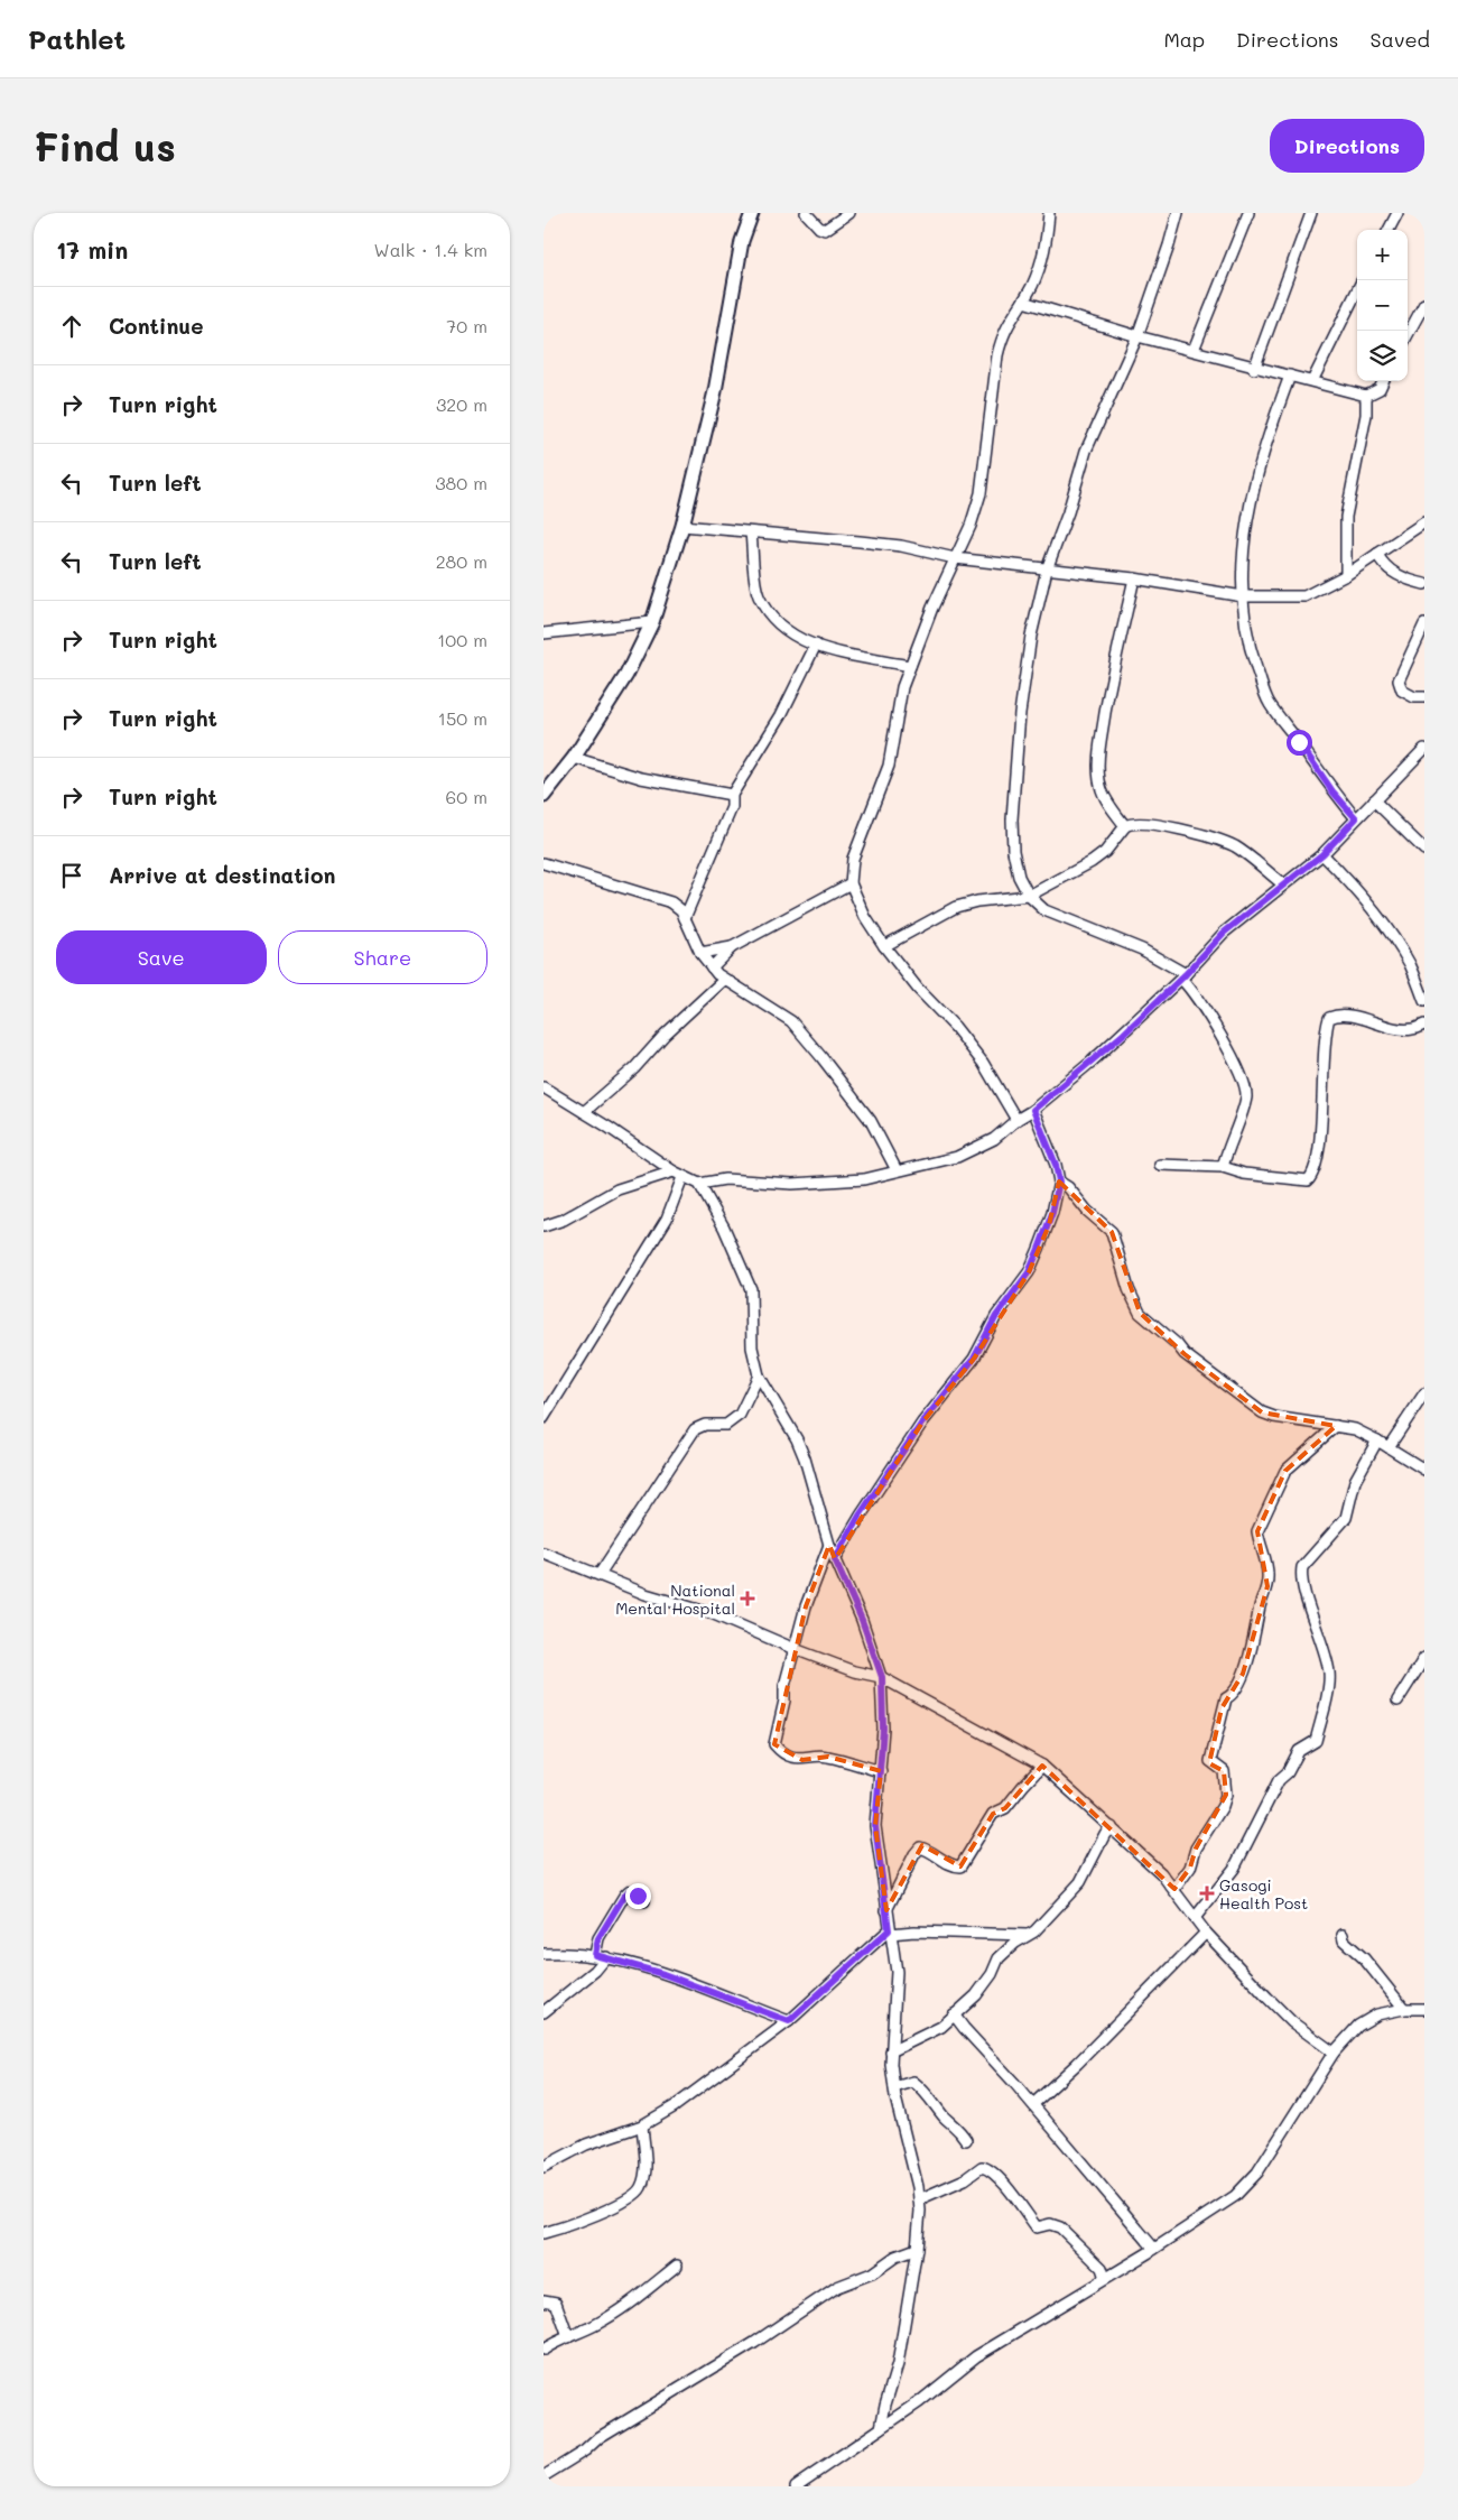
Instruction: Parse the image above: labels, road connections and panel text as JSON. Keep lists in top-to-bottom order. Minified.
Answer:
{"places":{"health":["National Mental Hospital","Gasogi Health Post"]},"page":{"header":"Pathlet","nav":["Map","Directions","Saved"],"buttons":["Directions",["Save","Share"]],"title":"Find us","heading":["17 min","Walk · 1.4 km"],"map_buttons":["+","−"],"list":[["Continue","70 m"],["Turn right","320 m"],["Turn left","380 m"],["Turn left","280 m"],["Turn right","100 m"],["Turn right","150 m"],["Turn right","60 m"],"Arrive at destination"]}}
